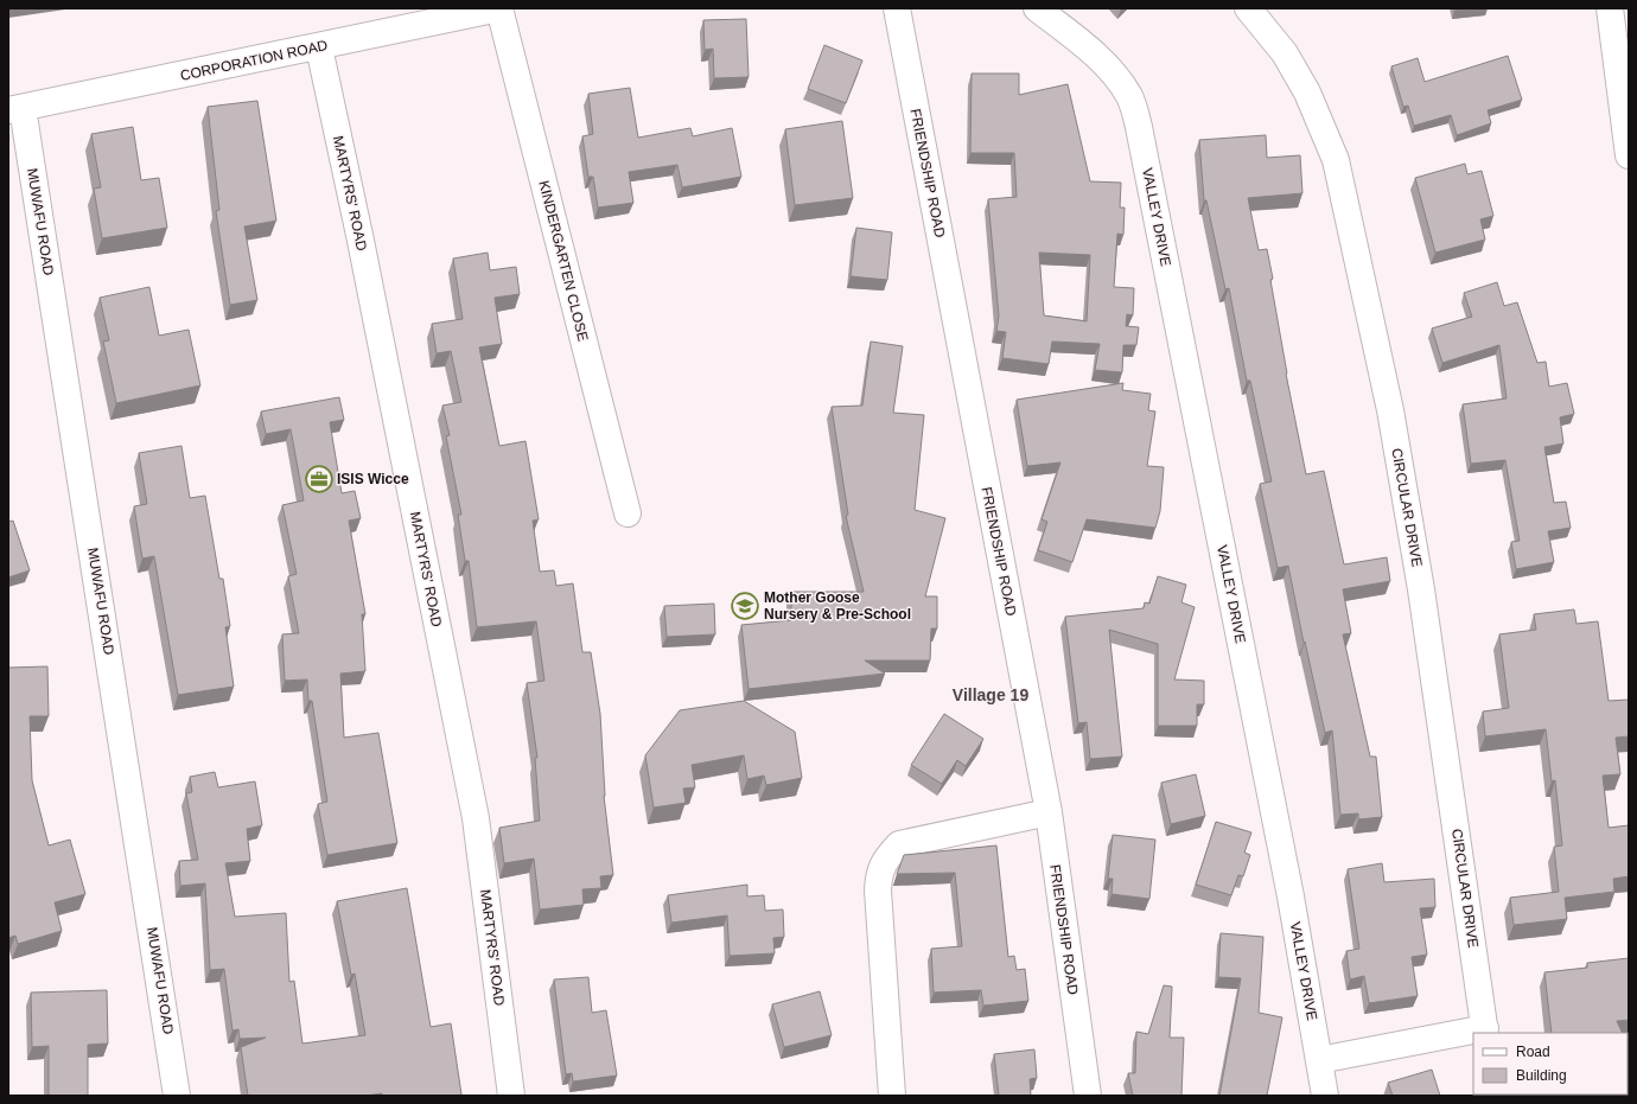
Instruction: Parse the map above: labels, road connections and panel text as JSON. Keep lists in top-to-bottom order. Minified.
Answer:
{"streets":{"street":["CORPORATION ROAD","FRIENDSHIP ROAD","MARTYRS' ROAD","VALLEY DRIVE","MUWAFU ROAD","KINDERGARTEN CLOSE","CIRCULAR DRIVE"]},"crossings":[["CORPORATION ROAD","MARTYRS' ROAD"],["CORPORATION ROAD","MUWAFU ROAD"],["CORPORATION ROAD","KINDERGARTEN CLOSE"]],"districts":["Village 19"],"places":{"office":["ISIS Wicce"],"school or university":["Mother Goose Nursery & Pre-School"]},"legend":["Road","Building"]}
